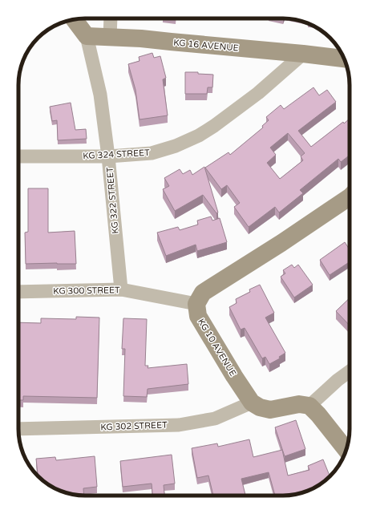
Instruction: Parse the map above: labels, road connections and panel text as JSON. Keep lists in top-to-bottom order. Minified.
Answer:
{"streets":{"street":["KG 16 AVENUE","KG 324 STREET","KG 322 STREET","KG 300 STREET","KG 10 AVENUE","KG 302 STREET"]},"crossings":[["KG 16 AVENUE","KG 324 STREET"],["KG 16 AVENUE","KG 322 STREET"],["KG 324 STREET","KG 322 STREET"],["KG 322 STREET","KG 300 STREET"],["KG 300 STREET","KG 10 AVENUE"],["KG 10 AVENUE","KG 302 STREET"]]}
